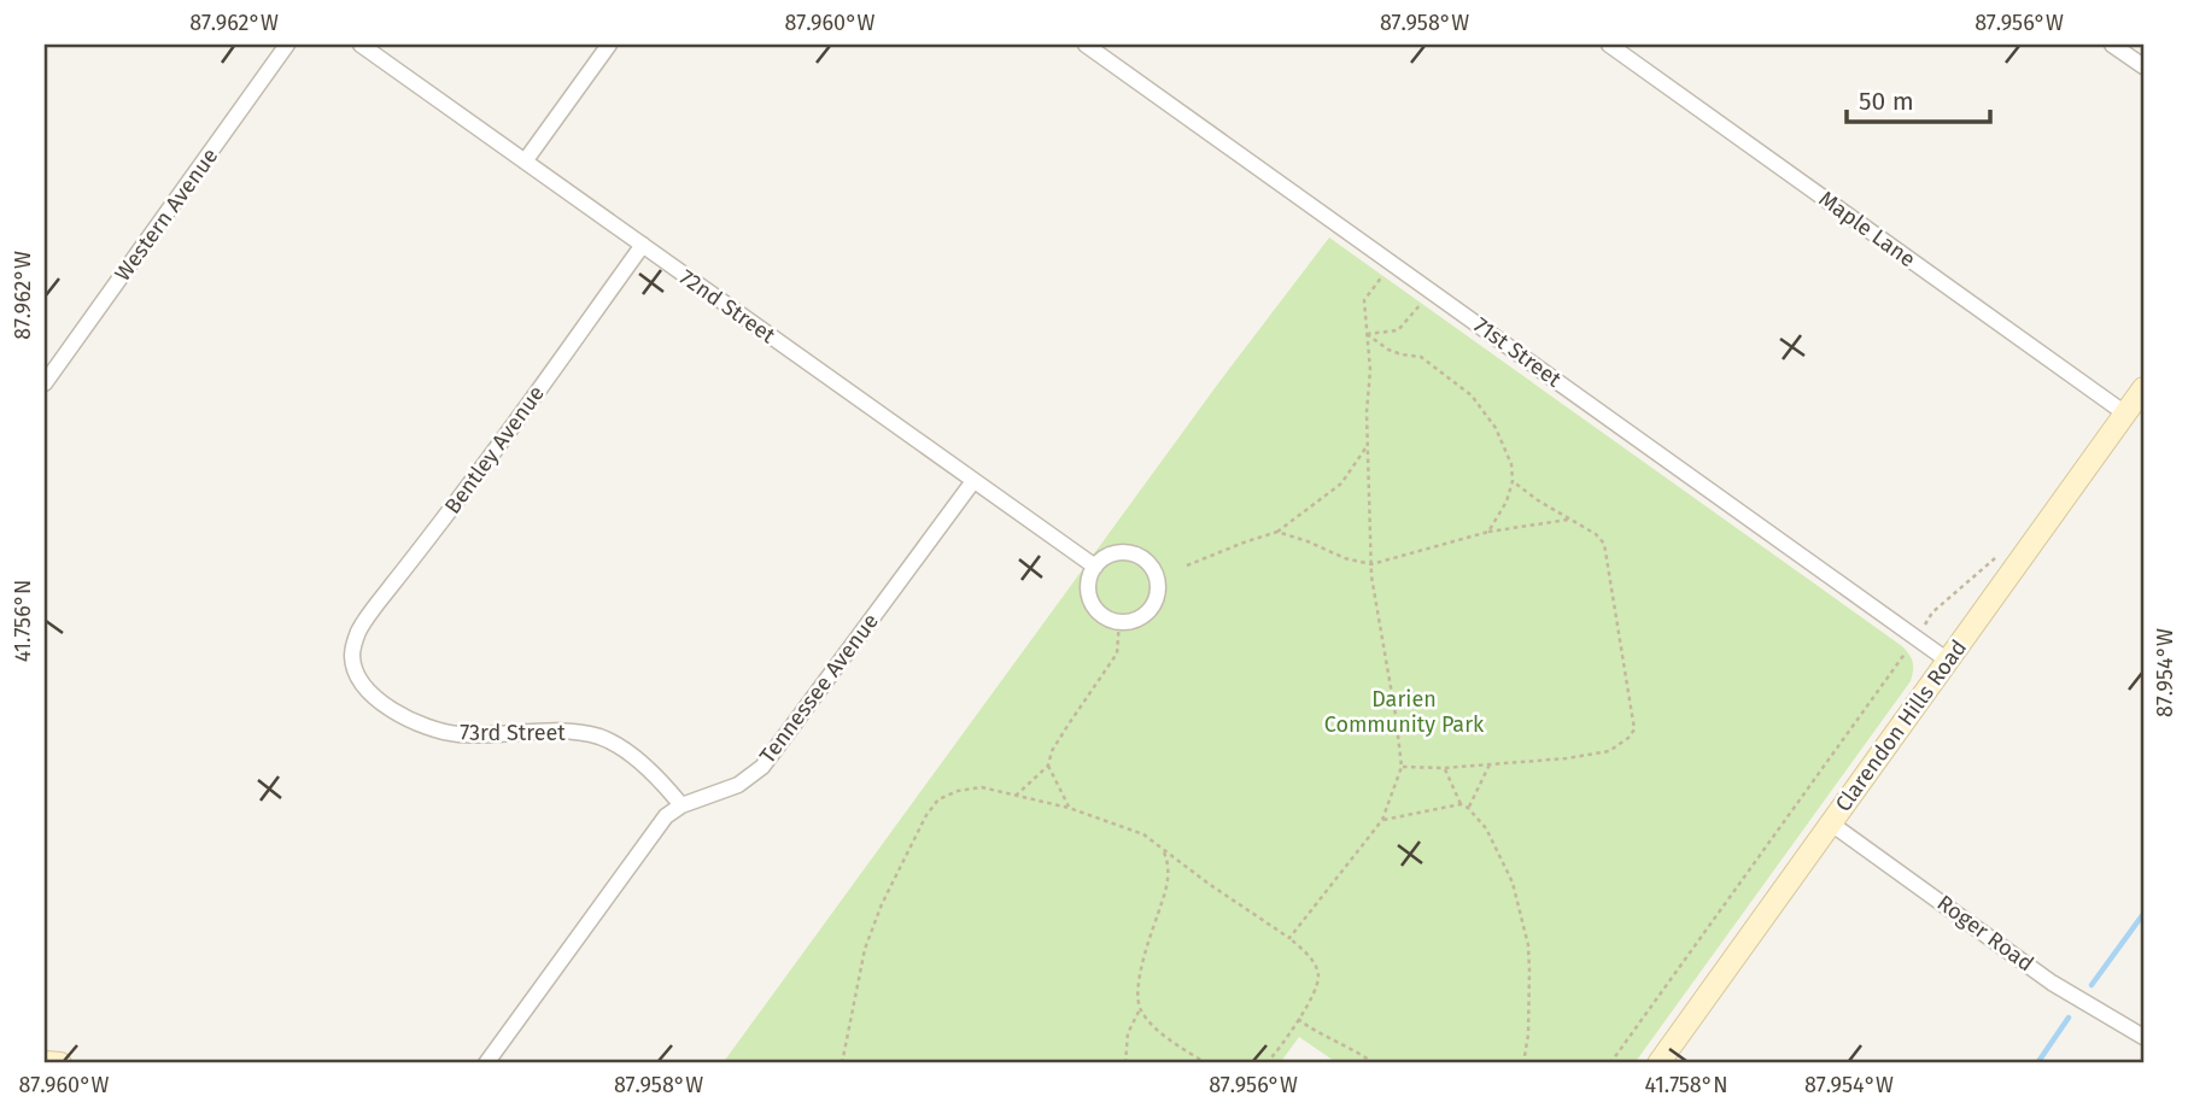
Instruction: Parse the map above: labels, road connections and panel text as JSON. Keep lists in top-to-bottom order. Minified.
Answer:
{"streets":{"street":["Western Avenue","Maple Lane","72nd Street","71st Street","Bentley Avenue","Tennessee Avenue","Clarendon Hills Road","73rd Street","Roger Road"]},"crossings":[["Maple Lane","Clarendon Hills Road"],["72nd Street","Bentley Avenue"],["72nd Street","Tennessee Avenue"],["71st Street","Clarendon Hills Road"],["Bentley Avenue","73rd Street"],["Tennessee Avenue","73rd Street"],["Clarendon Hills Road","Roger Road"]],"parks":["Darien Community Park"],"scale_bar":"50 m","coordinates":["87.962°W","87.960°W","87.958°W","87.956°W","41.756°N","87.954°W","41.758°N"]}
